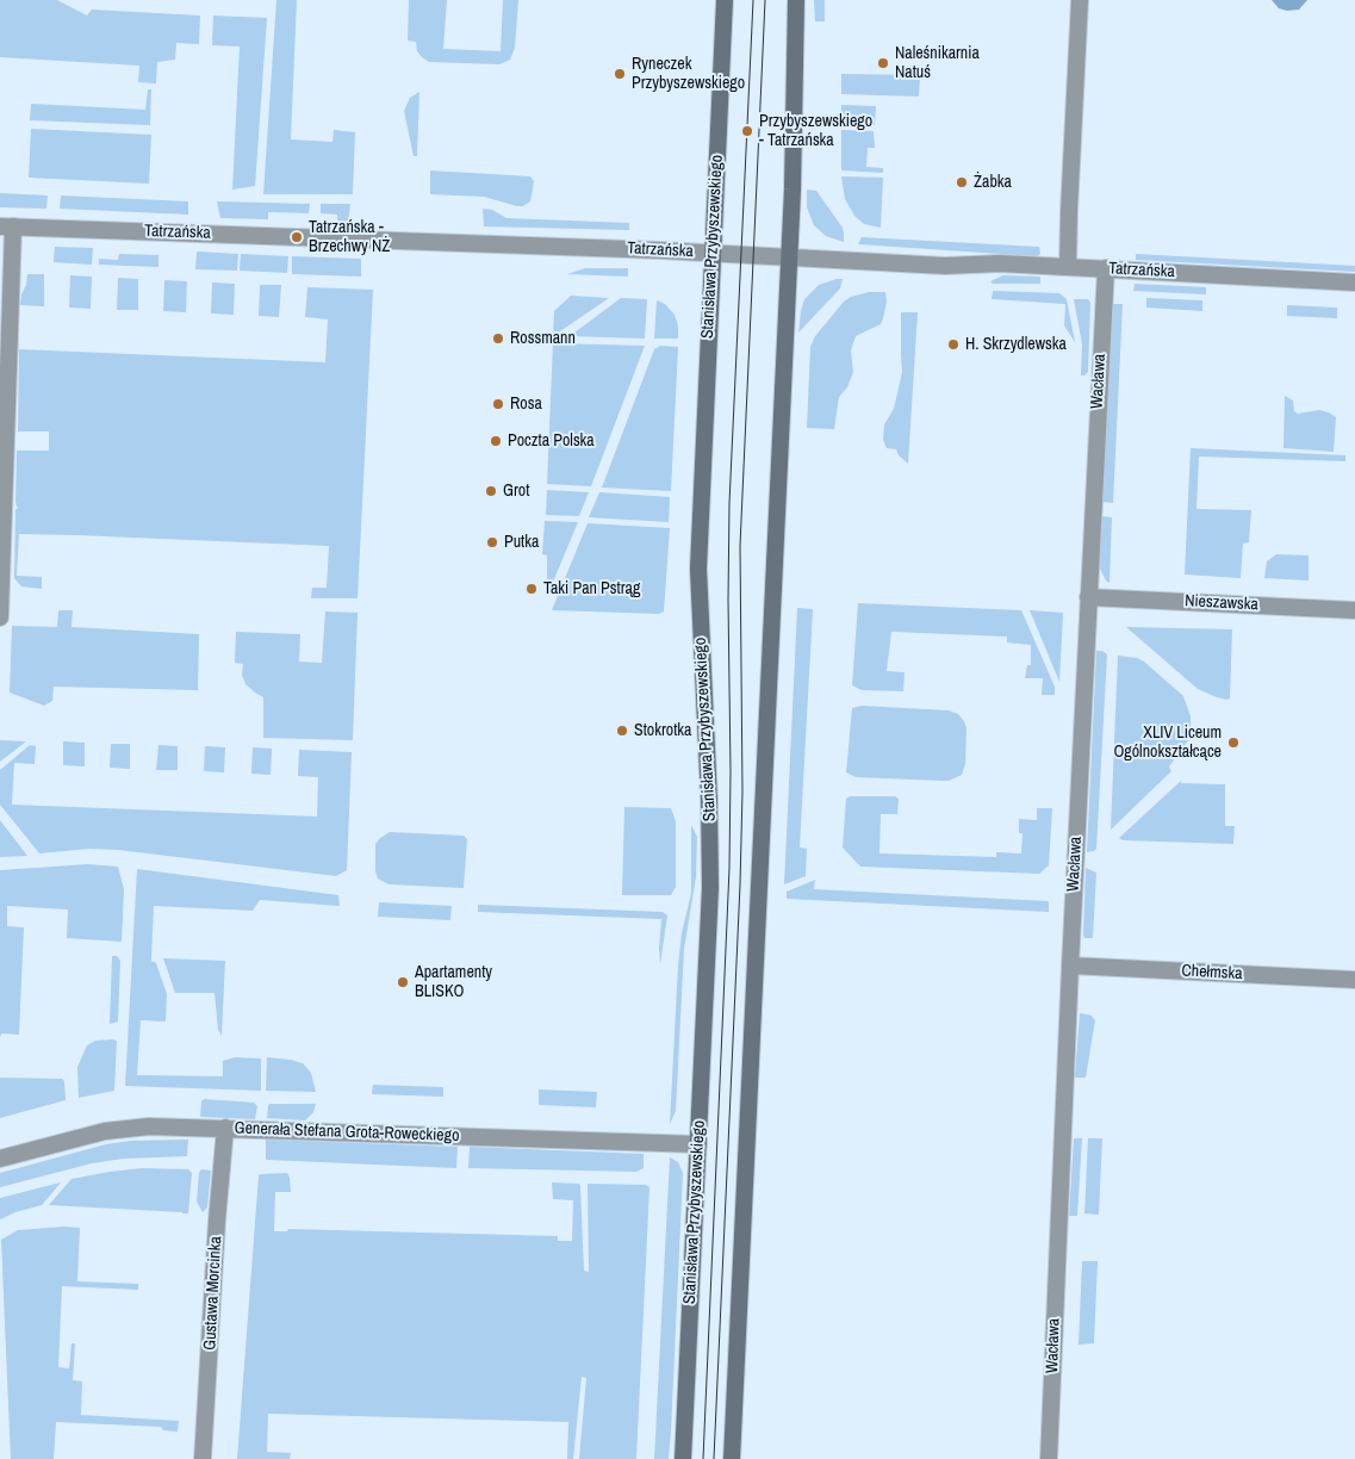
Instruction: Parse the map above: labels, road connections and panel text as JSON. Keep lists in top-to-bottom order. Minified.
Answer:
{"streets":{"main road":["Stanisława Przybyszewskiego"],"street":["Tatrzańska","Wacława","Nieszawska","Chełmska","Generała Stefana Grota-Roweckiego","Gustawa Morcinka"]},"crossings":[["Tatrzańska","Stanisława Przybyszewskiego"],["Tatrzańska","Wacława"],["Stanisława Przybyszewskiego","Generała Stefana Grota-Roweckiego"],["Wacława","Nieszawska"],["Wacława","Chełmska"],["Generała Stefana Grota-Roweckiego","Gustawa Morcinka"]],"places":["Naleśnikarnia Natuś","Ryneczek Przybyszewskiego","Przybyszewskiego - Tatrzańska","Żabka","Tatrzańska - Brzechwy NŻ","Rossmann","H. Skrzydlewska","Rosa","Poczta Polska","Grot","Putka","Taki Pan Pstrąg","Stokrotka","XLIV Liceum Ogólnokształcące","Apartamenty BLISKO"]}
